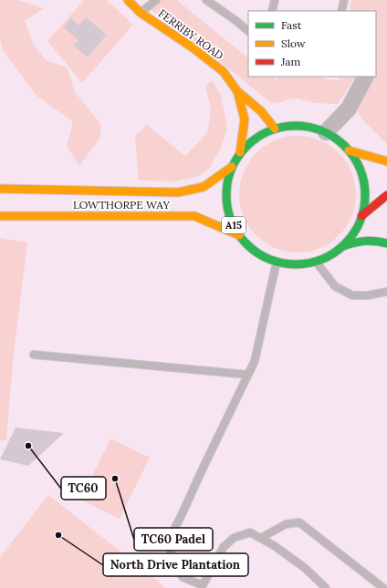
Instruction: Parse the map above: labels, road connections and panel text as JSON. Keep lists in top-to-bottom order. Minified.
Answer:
{"streets":{"main road":["FERRIBY ROAD","LOWTHORPE WAY","A15"]},"crossings":[["FERRIBY ROAD","A15"],["LOWTHORPE WAY","A15"]],"places":["TC60","TC60 Padel","North Drive Plantation"],"legend":["Fast","Slow","Jam"]}
